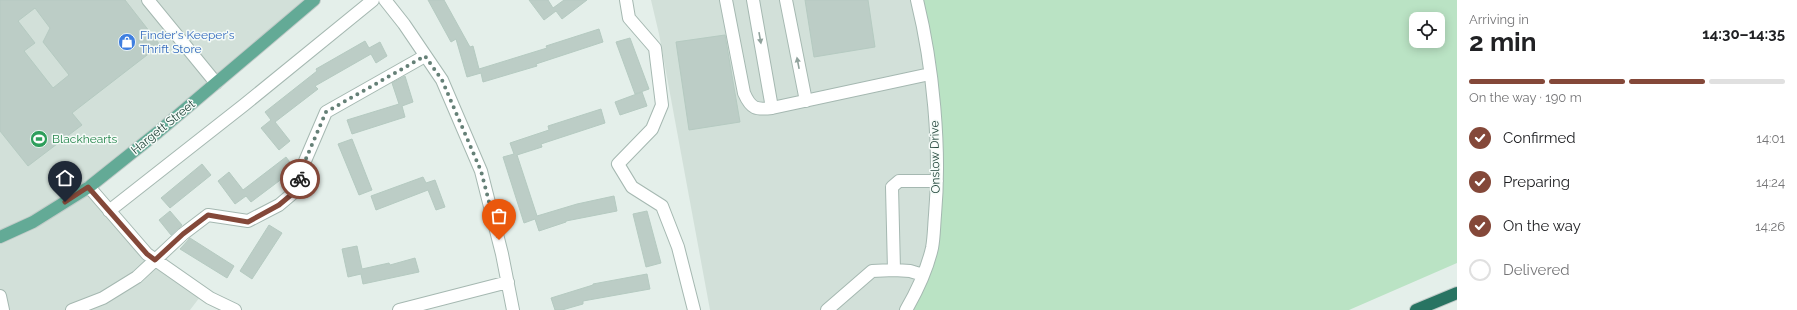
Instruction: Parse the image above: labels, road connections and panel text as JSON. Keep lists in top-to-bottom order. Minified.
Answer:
{"streets":{"main road":["Hargett Street"],"street":["Onslow Drive"]},"places":{"shop":["Finder's Keeper's Thrift Store"],"sports":["Blackhearts"]},"page":{"heading":["2 min","Arriving in","14:30–14:35"],"bar":"On the way · 190 m","list":[["Confirmed","14:01"],["Preparing","14:24"],["On the way","14:26"],"Delivered"]}}
